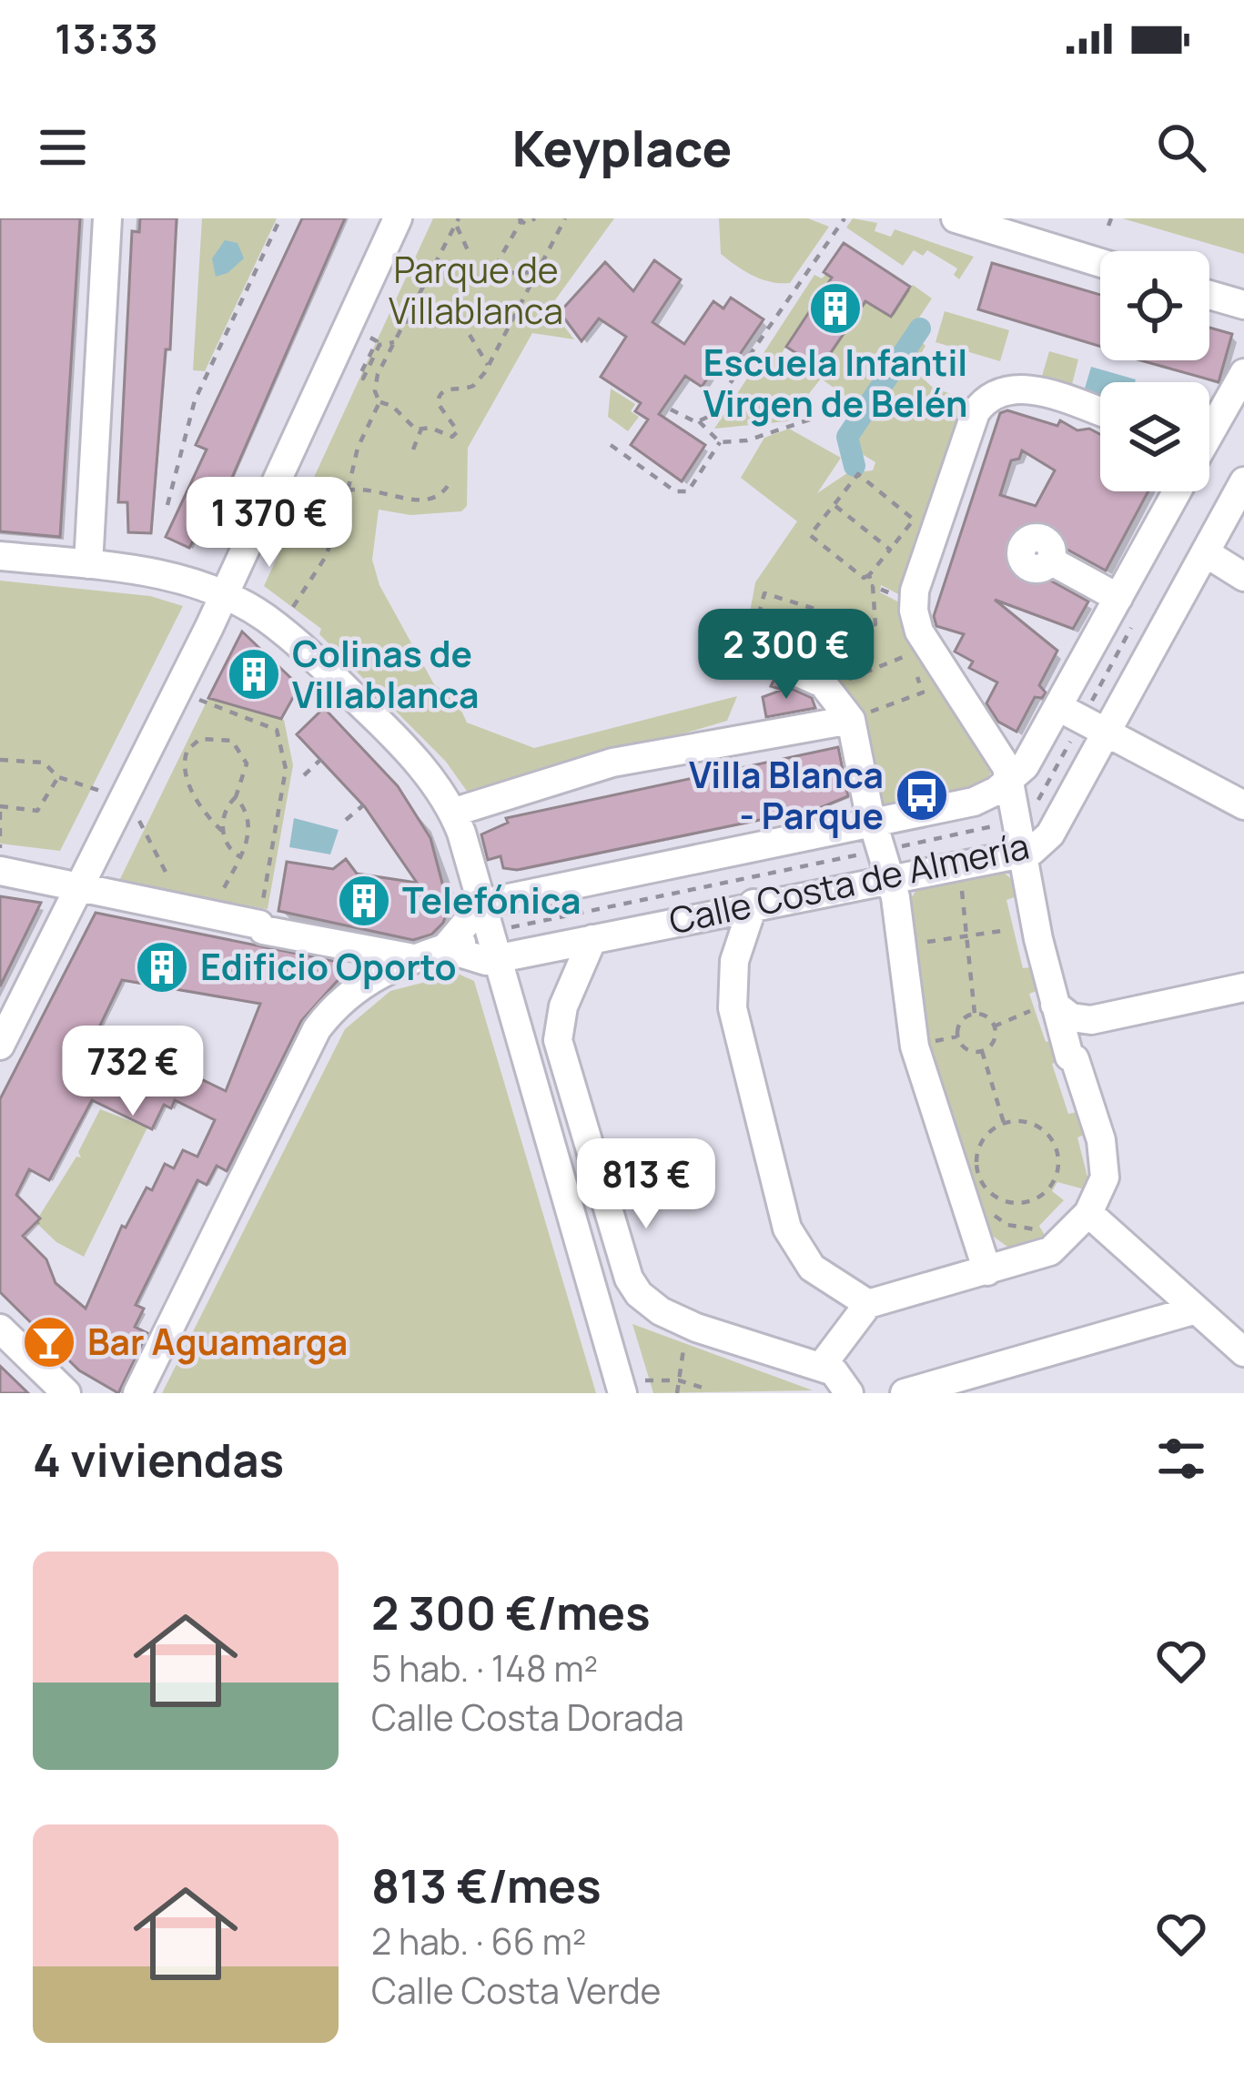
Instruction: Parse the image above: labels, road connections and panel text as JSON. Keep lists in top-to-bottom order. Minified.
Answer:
{"streets":{"street":["Calle Costa de Almería"]},"parks":["Parque de Villablanca"],"places":{"building":["Escuela Infantil Virgen de Belén","Colinas de Villablanca","Telefónica","Edificio Oporto"],"bus stop":["Villa Blanca - Parque"],"bar":["Bar Aguamarga"]},"page":{"status":"13:33","header":"Keyplace","price":["1 370 €","2 300 €","732 €","813 €"],"heading":"4 viviendas","list":[{"name":"2 300 €/mes","note":"5 hab. · 148 m² · Calle Costa Dorada"},{"name":"813 €/mes","note":"2 hab. · 66 m² · Calle Costa Verde"}]}}
